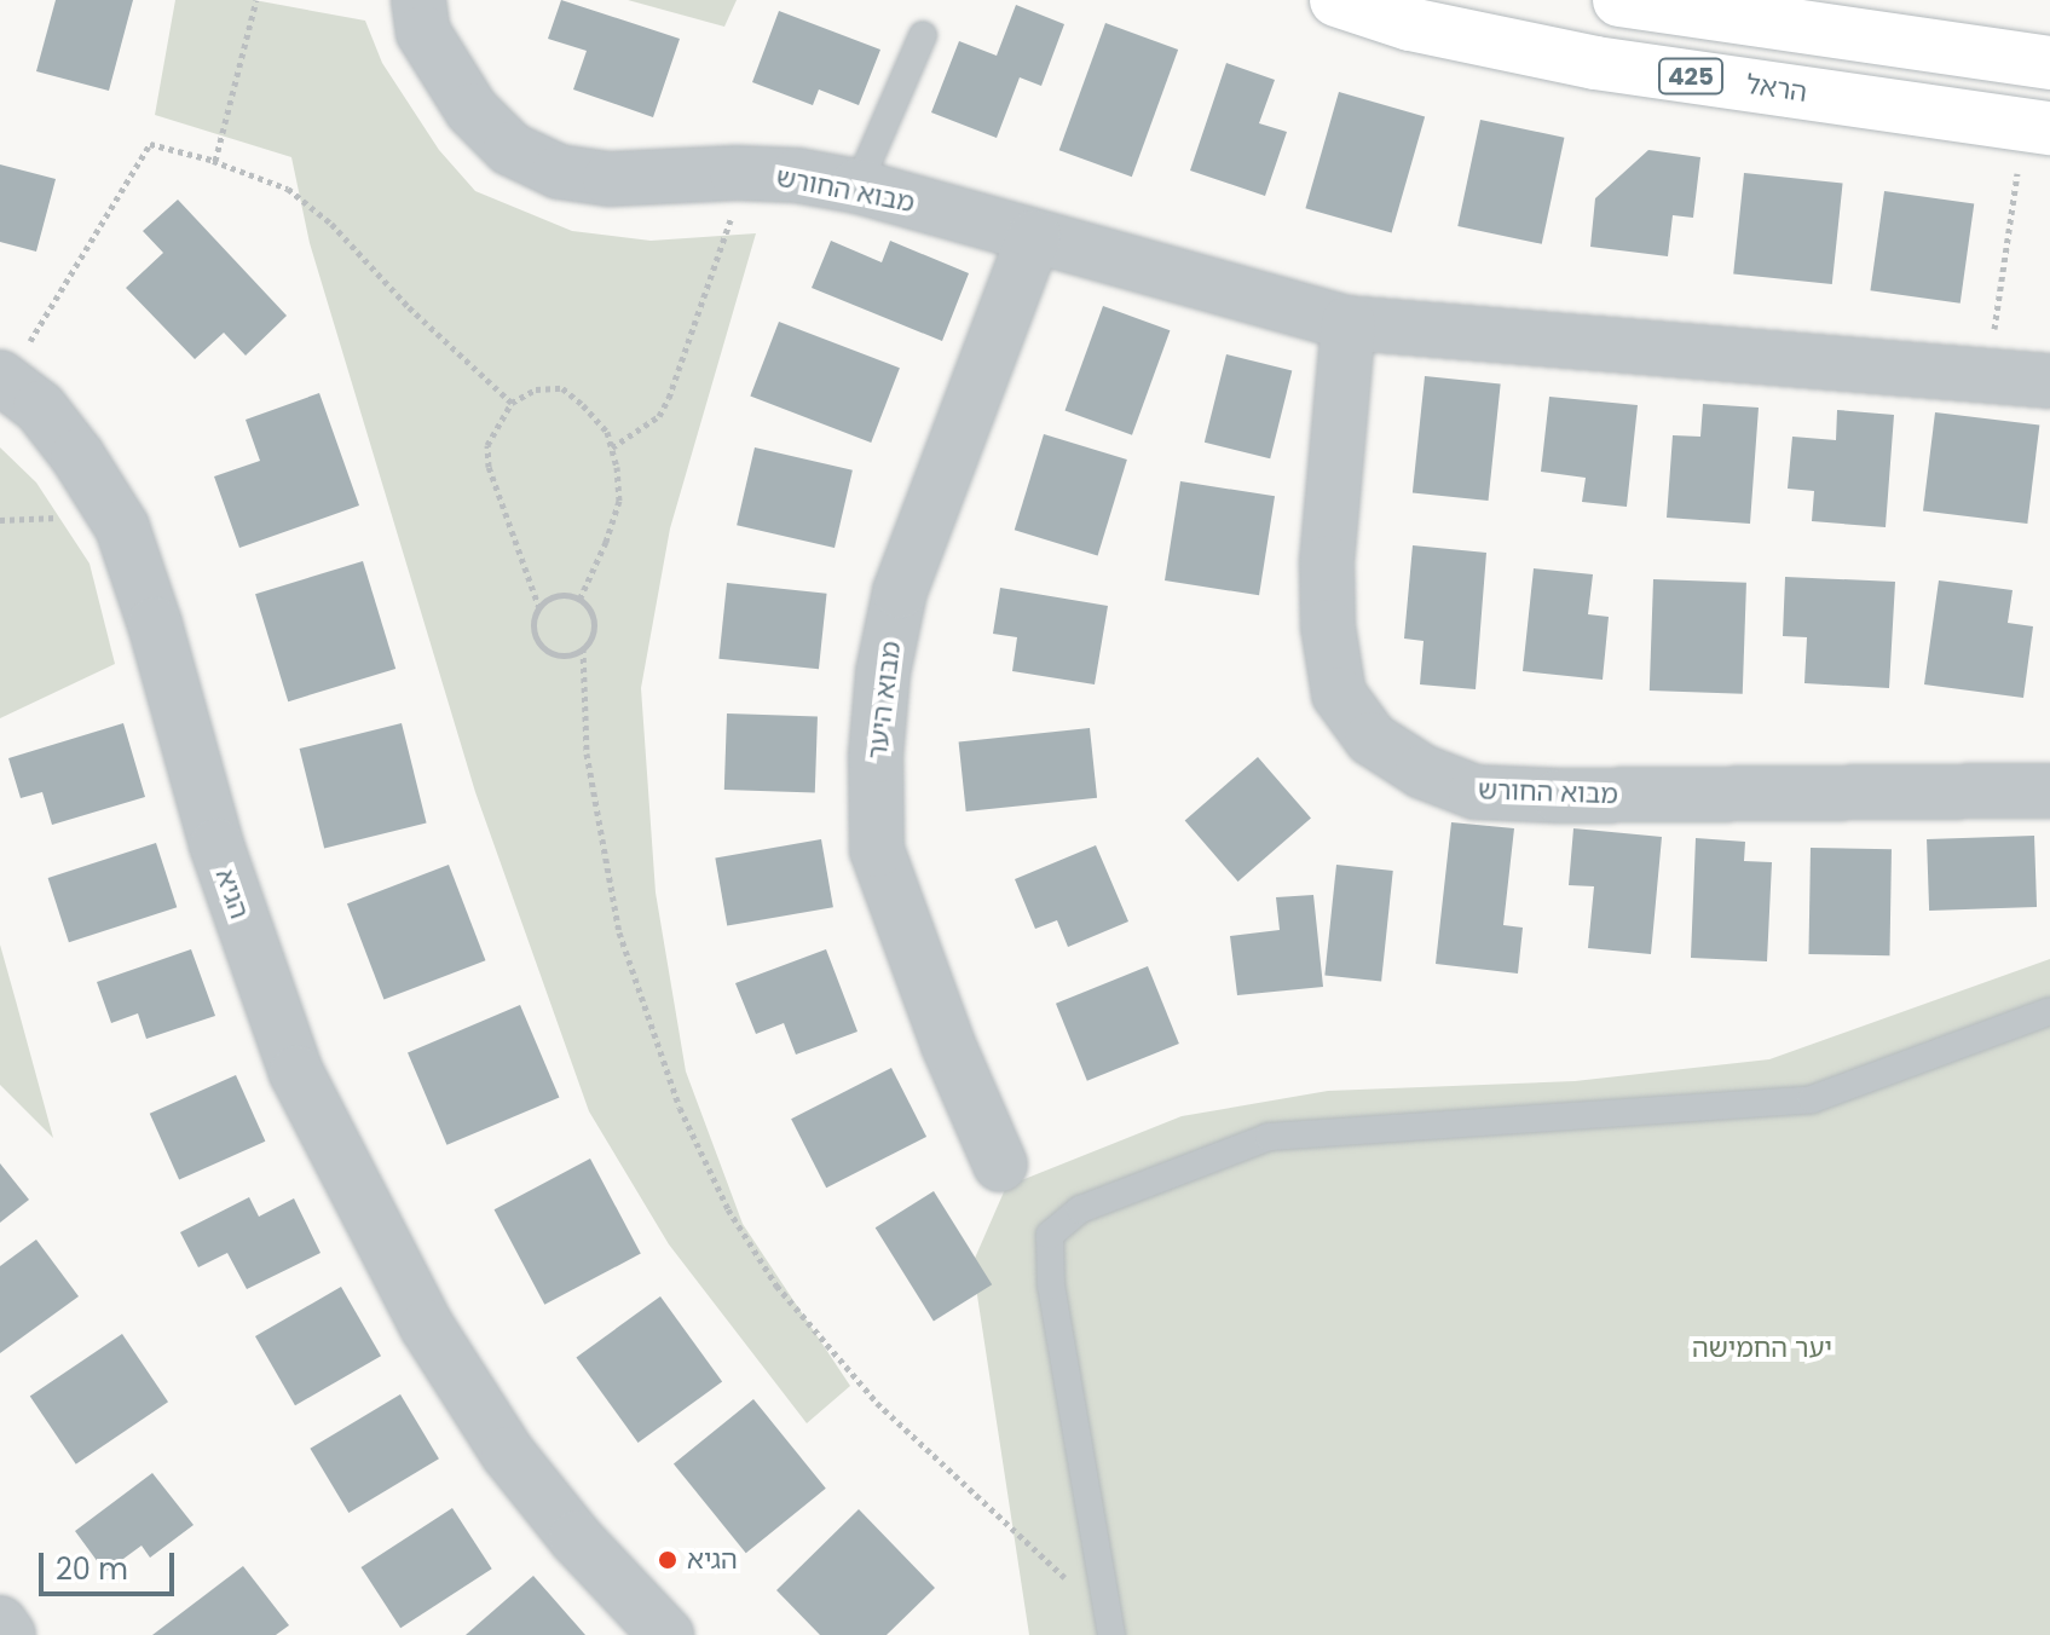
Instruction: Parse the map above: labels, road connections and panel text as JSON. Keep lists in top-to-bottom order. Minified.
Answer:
{"streets":{"main road":["425","הראל"],"street":["מבוא החורש","מבוא היער","הגיא"]},"crossings":[["מבוא החורש","מבוא היער"]],"parks":["יער החמישה"],"places":["הגיא"],"scale_bar":"20 m"}
